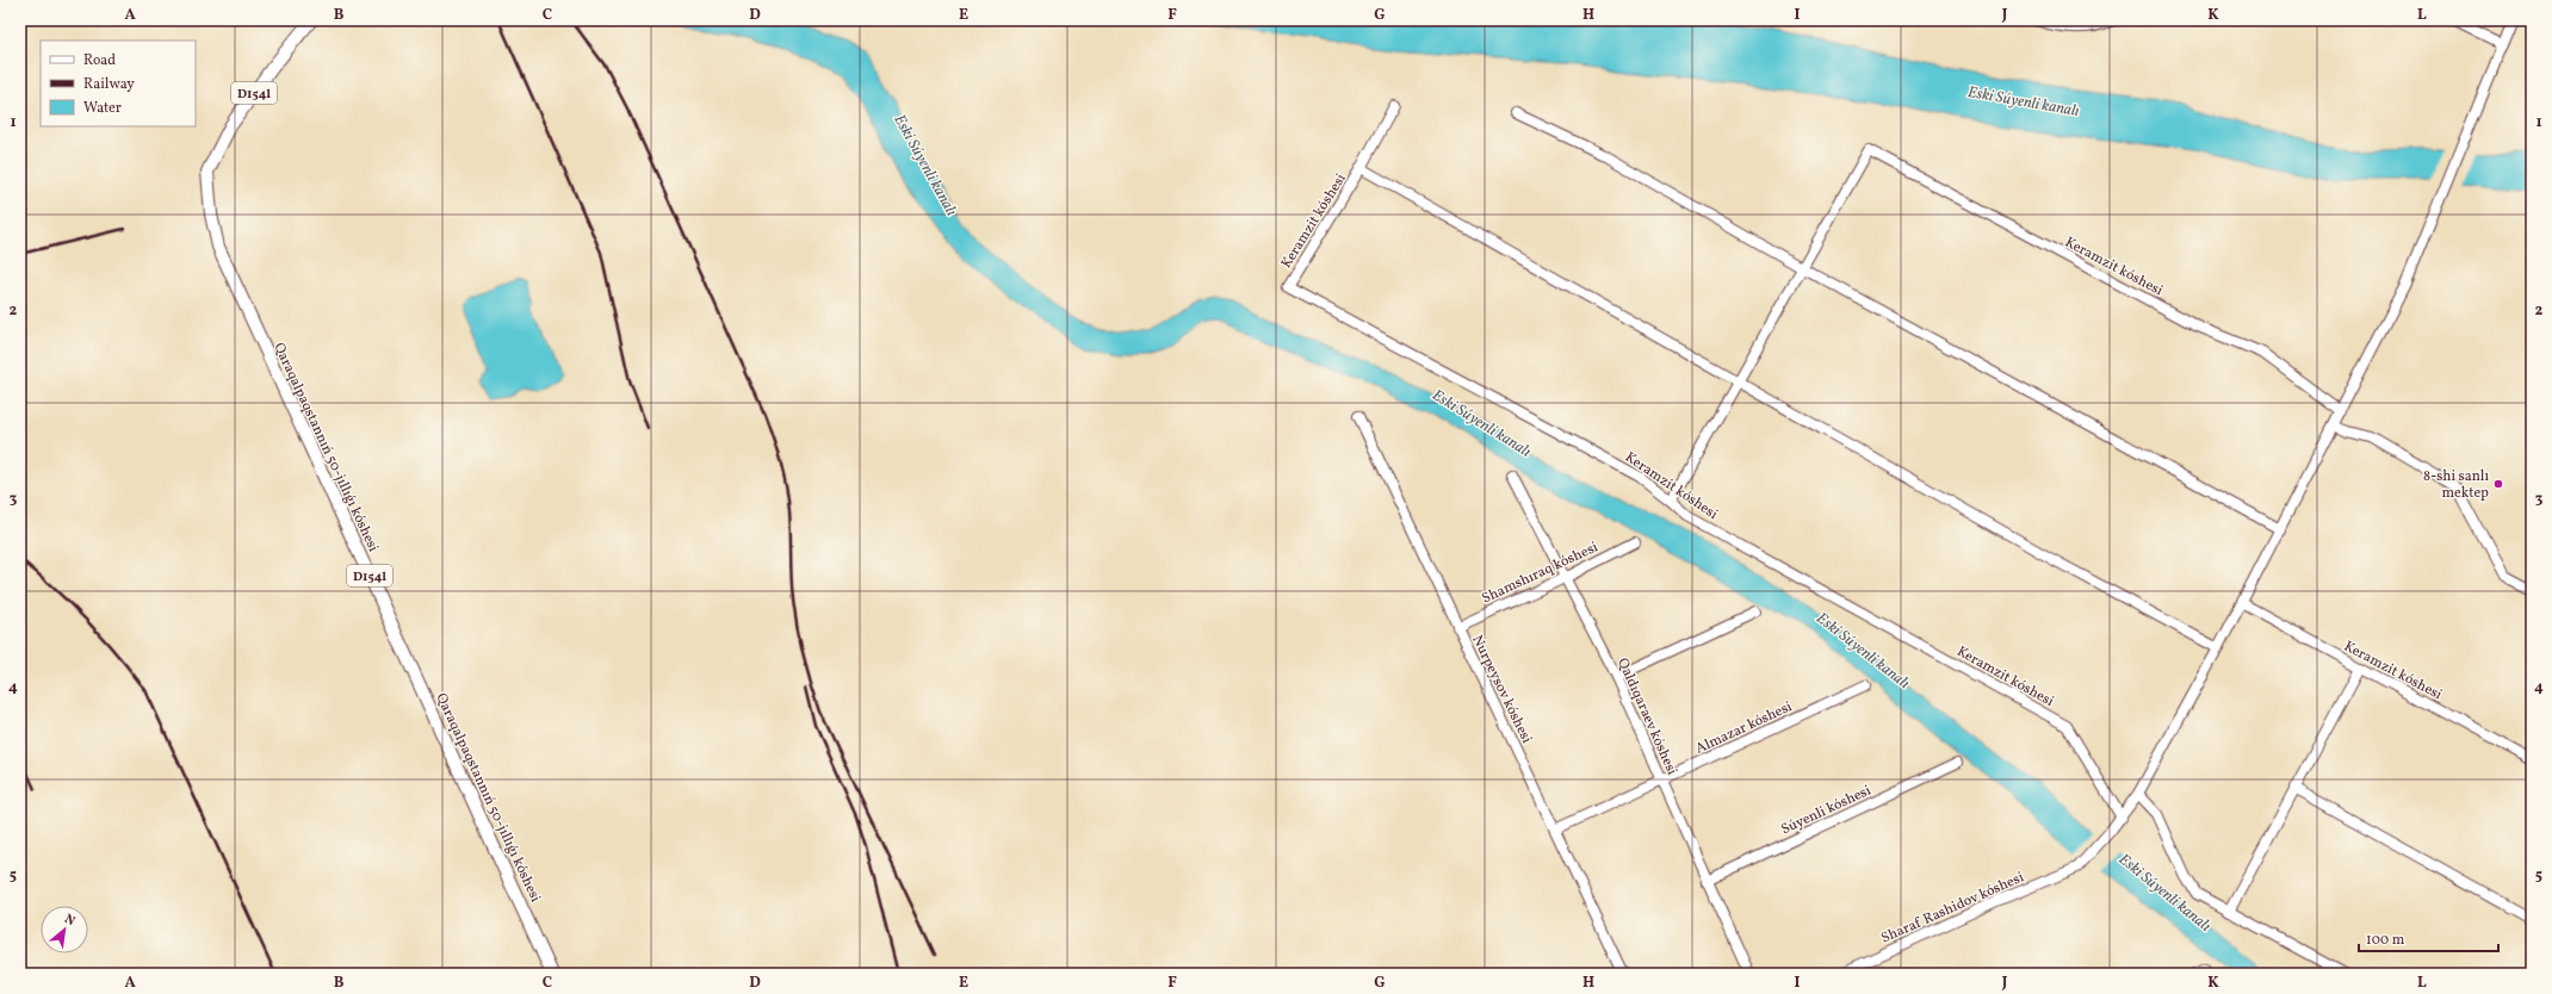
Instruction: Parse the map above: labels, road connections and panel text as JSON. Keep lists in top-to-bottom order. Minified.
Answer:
{"streets":{"main road":["D154l","Qaraqalpaqstannıń 50-jıllıǵı kóshesi"],"street":["Keramzit kóshesi","Shamshıraq kóshesi","Nurpeysov kóshesi","Qaldıqaraev kóshesi","Almazar kóshesi","Súyenli kóshesi","Sharaf Rashidov kóshesi"]},"crossings":[["Keramzit kóshesi","Sharaf Rashidov kóshesi"],["Shamshıraq kóshesi","Nurpeysov kóshesi"],["Shamshıraq kóshesi","Qaldıqaraev kóshesi"],["Nurpeysov kóshesi","Almazar kóshesi"],["Qaldıqaraev kóshesi","Almazar kóshesi"],["Qaldıqaraev kóshesi","Súyenli kóshesi"]],"water":["Eski Súyenli kanalı"],"places":["8-shi sanlı mektep"],"legend":["Road","Railway","Water"],"scale_bar":"100 m","north":"top right","grid":{"columns":["A","B","C","D","E","F","G","H","I","J","K","L"],"rows":["1","2","3","4","5"]}}
